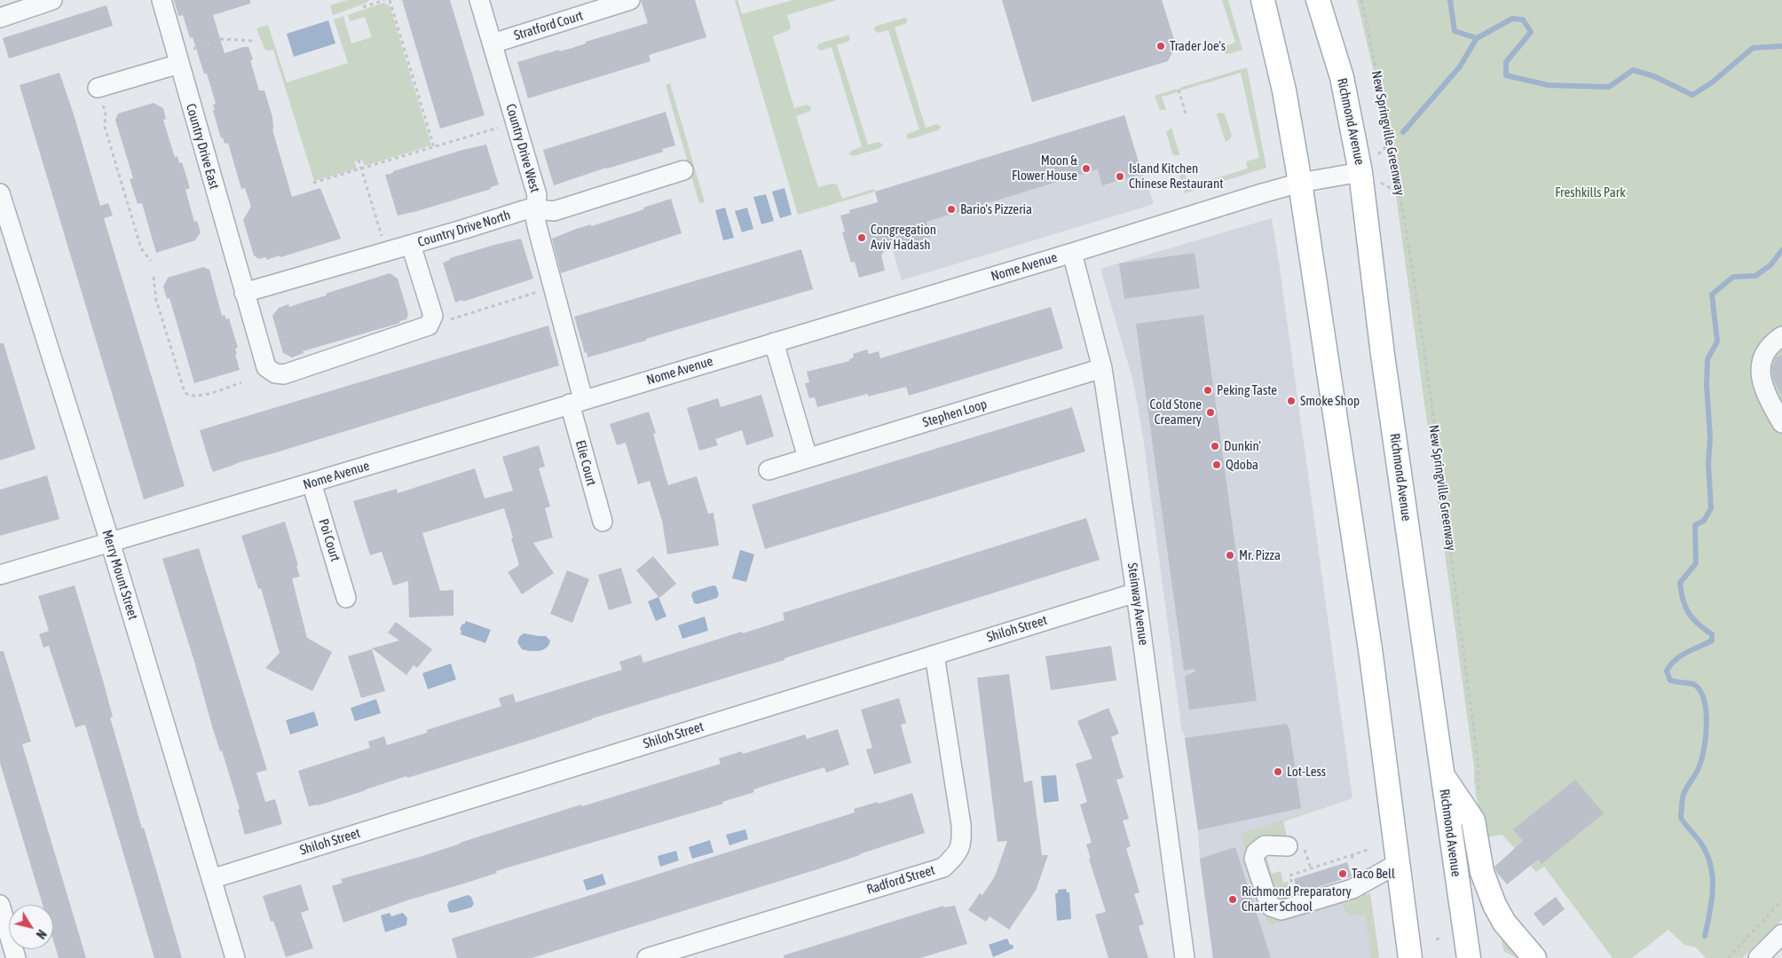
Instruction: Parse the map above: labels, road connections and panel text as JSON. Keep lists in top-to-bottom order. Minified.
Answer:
{"streets":{"main road":["Richmond Avenue"],"street":["Stratford Court","Country Drive East","Country Drive West","Country Drive North","Nome Avenue","Stephen Loop","Elie Court","Poi Court","Merry Mount Street","Steinway Avenue","Shiloh Street","Radford Street"],"path":["New Springville Greenway"]},"crossings":[["Stratford Court","Country Drive West"],["Richmond Avenue","Nome Avenue"],["Country Drive East","Country Drive North"],["Country Drive West","Country Drive North"],["Country Drive West","Nome Avenue"],["Country Drive West","Elie Court"],["Nome Avenue","Elie Court"],["Nome Avenue","Poi Court"],["Nome Avenue","Merry Mount Street"],["Nome Avenue","Steinway Avenue"],["Stephen Loop","Steinway Avenue"],["Merry Mount Street","Shiloh Street"],["Steinway Avenue","Shiloh Street"],["Shiloh Street","Radford Street"]],"parks":["Freshkills Park"],"places":["Trader Joe's","Moon & Flower House","Island Kitchen Chinese Restaurant","Bario's Pizzeria","Congregation Aviv Hadash","Peking Taste","Smoke Shop","Cold Stone Creamery","Dunkin'","Qdoba","Mr. Pizza","Lot-Less","Taco Bell","Richmond Preparatory Charter School"],"north":"bottom right"}
